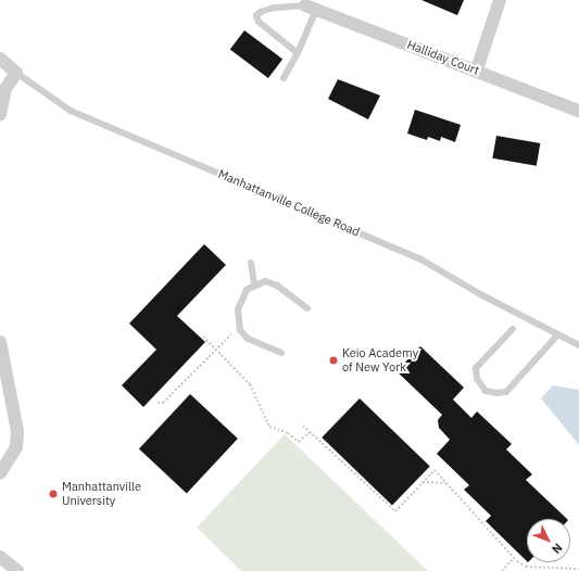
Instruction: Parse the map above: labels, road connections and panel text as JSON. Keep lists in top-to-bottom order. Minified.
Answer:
{"streets":{"street":["Halliday Court","Manhattanville College Road"]},"places":["Keio Academy of New York","Manhattanville University"],"north":"bottom right"}
